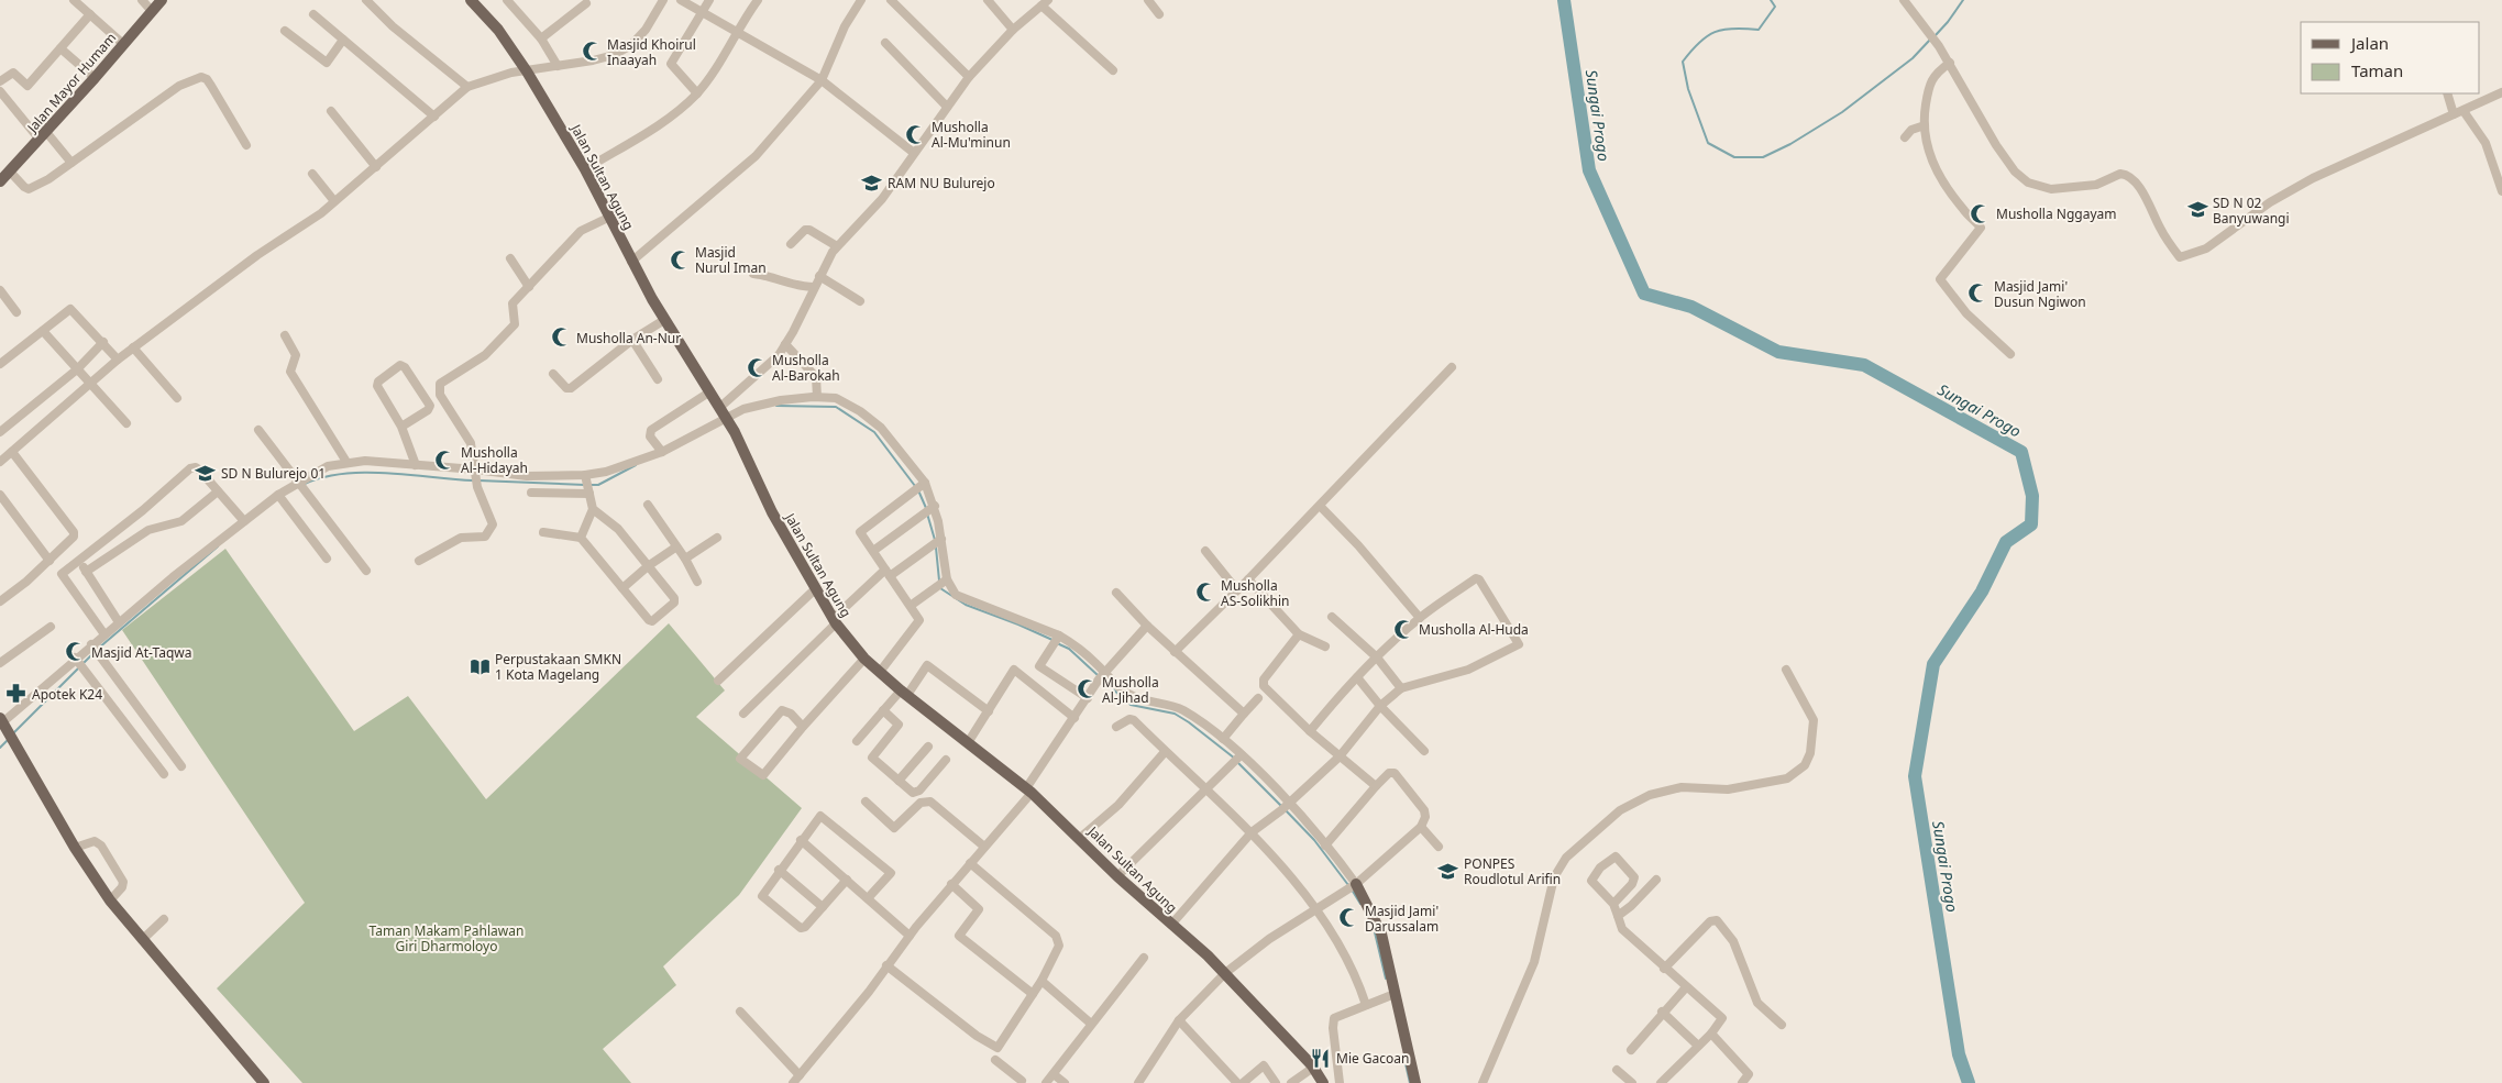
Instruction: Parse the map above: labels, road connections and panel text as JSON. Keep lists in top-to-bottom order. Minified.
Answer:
{"streets":{"main road":["Jalan Mayor Humam","Jalan Sultan Agung"]},"water":["Sungai Progo"],"parks":["Taman Makam Pahlawan Giri Dharmoloyo"],"places":{"mosque":["Masjid Khoirul Inaayah","Musholla Al-Mu'minun","Musholla Nggayam","Masjid Nurul Iman","Masjid Jami' Dusun Ngiwon","Musholla An-Nur","Musholla Al-Barokah","Musholla Al-Hidayah","Musholla AS-Solikhin","Musholla Al-Huda","Masjid At-Taqwa","Musholla Al-Jihad","Masjid Jami' Darussalam"],"school or university":["RAM NU Bulurejo","SD N 02 Banyuwangi","SD N Bulurejo 01","PONPES Roudlotul Arifin"],"library":["Perpustakaan SMKN 1 Kota Magelang"],"pharmacy":["Apotek K24"],"restaurant":["Mie Gacoan"]},"legend":["Jalan","Taman"]}
